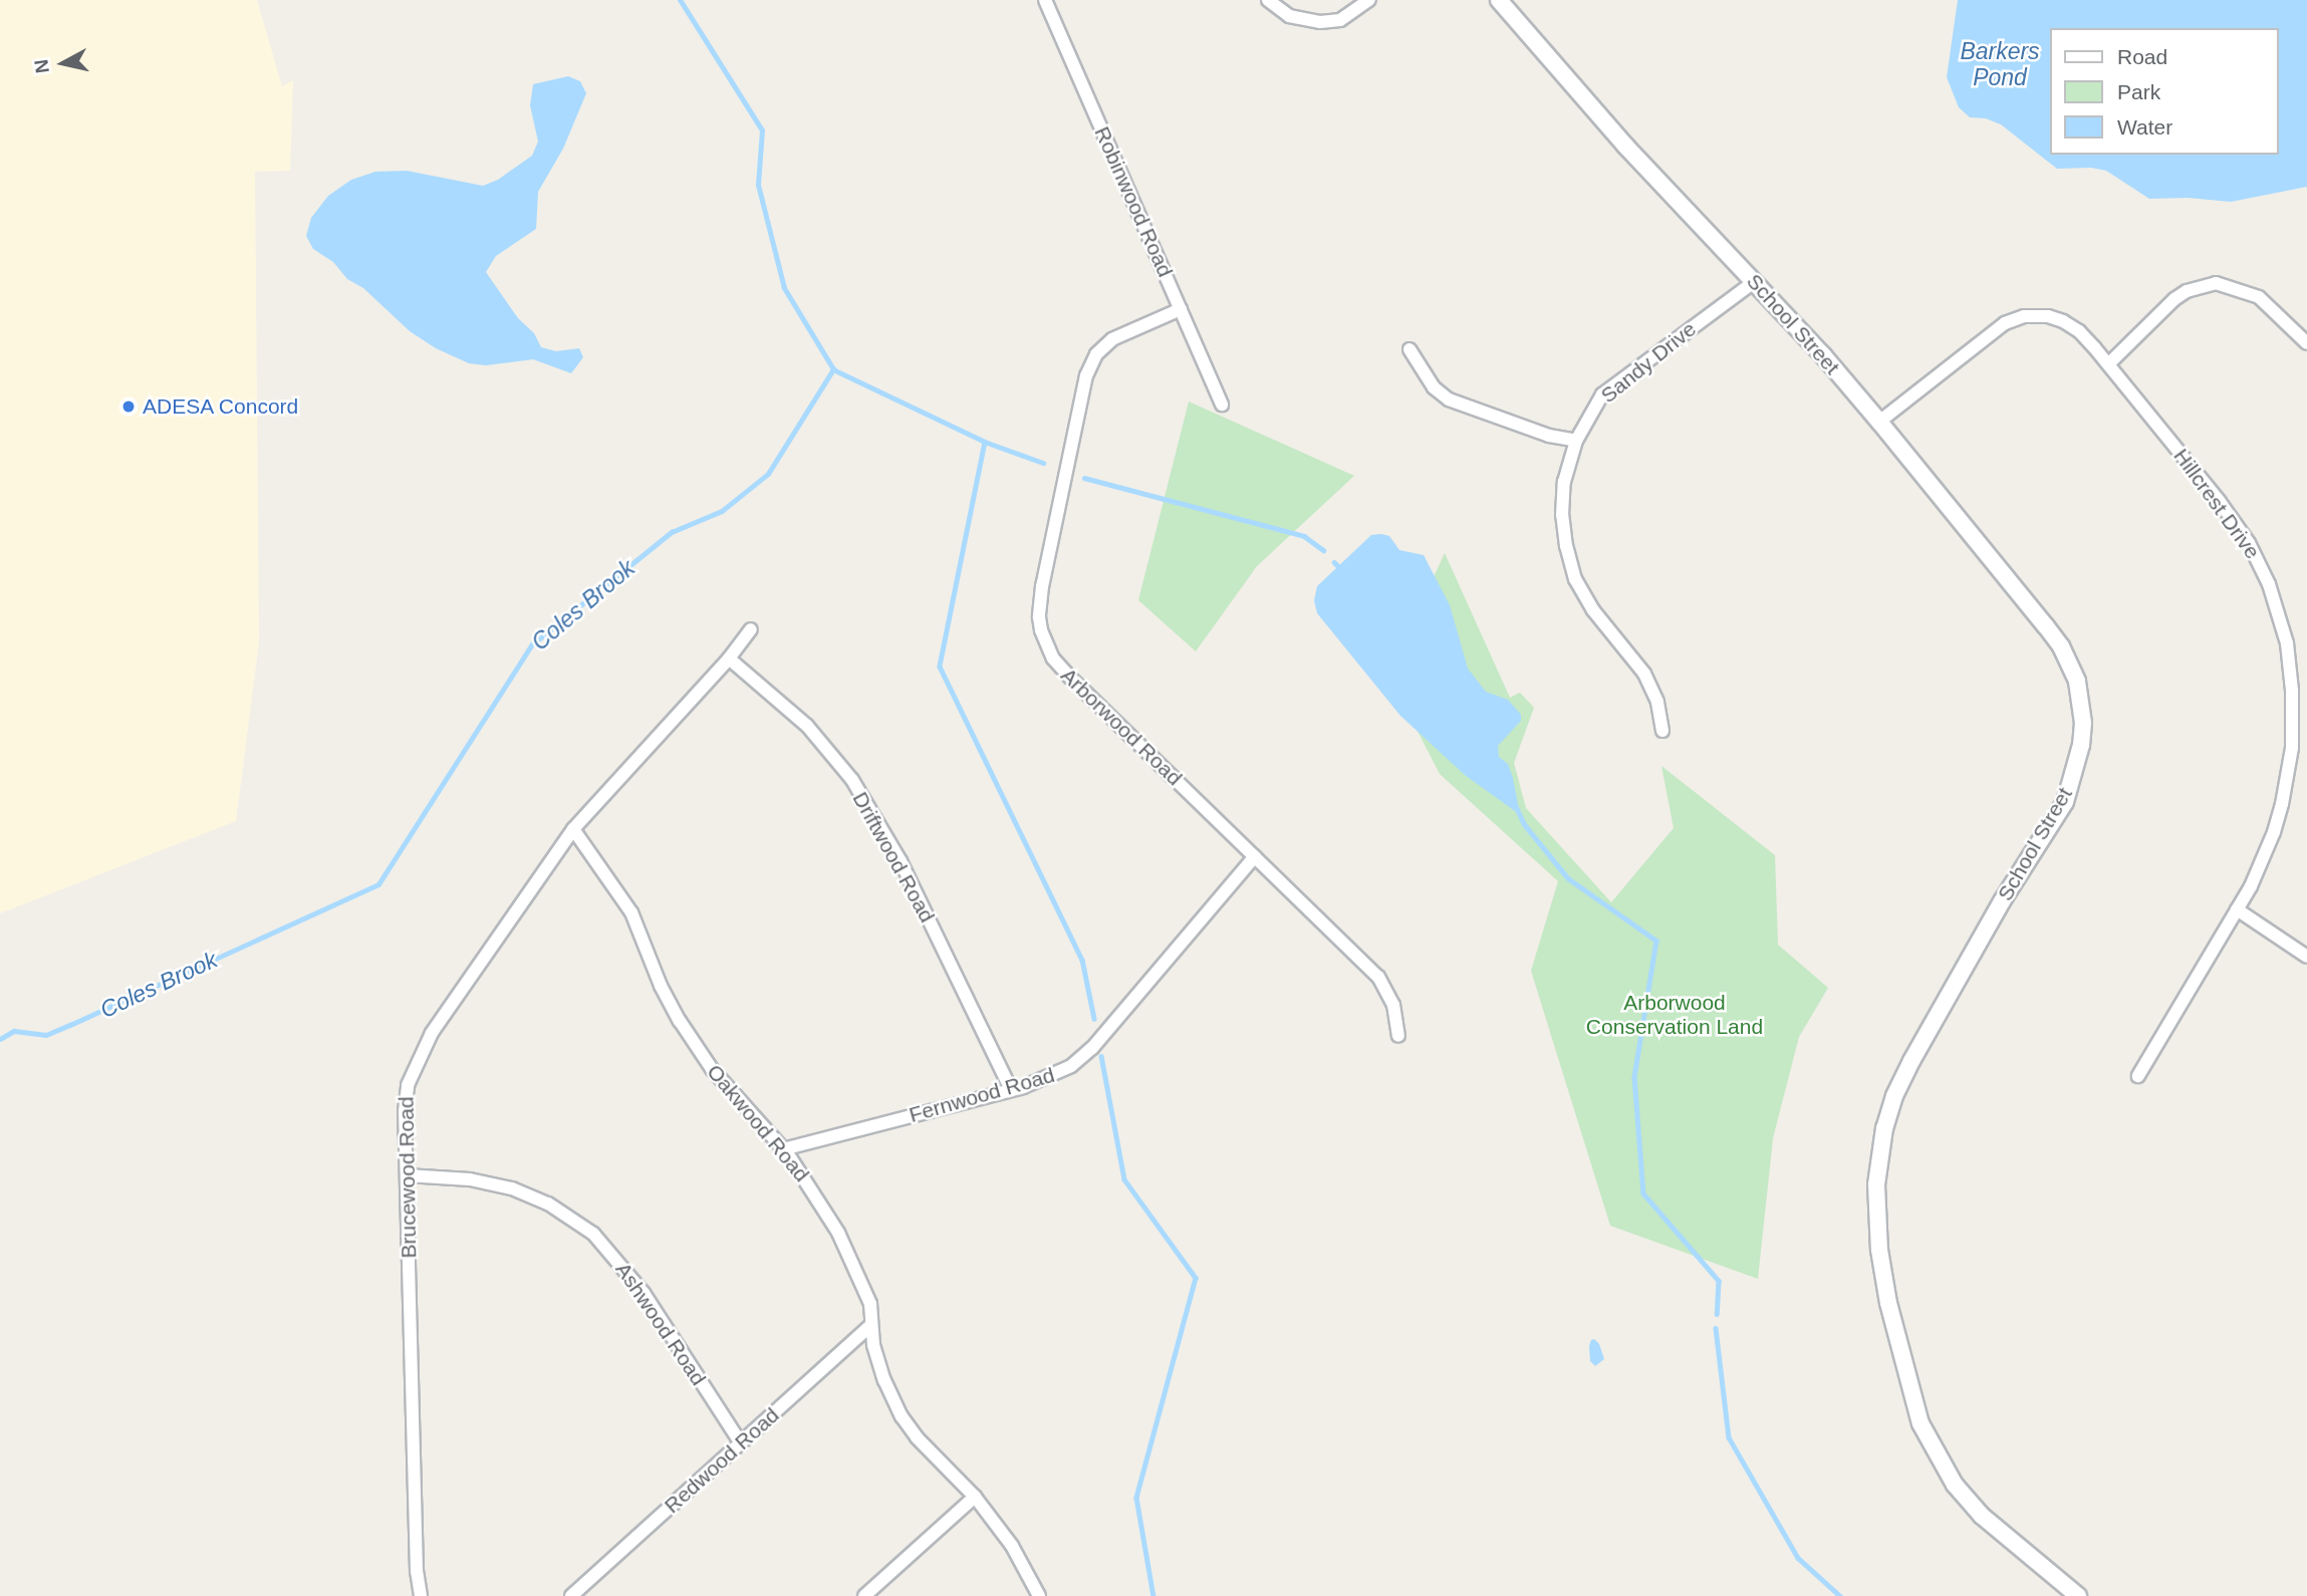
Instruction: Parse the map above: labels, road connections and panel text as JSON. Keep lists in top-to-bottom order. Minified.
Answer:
{"streets":{"street":["Robinwood Road","School Street","Sandy Drive","Hillcrest Drive","Arborwood Road","Driftwood Road","Fernwood Road","Oakwood Road","Brucewood Road","Ashwood Road","Redwood Road"]},"crossings":[["Robinwood Road","Arborwood Road"],["School Street","Sandy Drive"],["School Street","Hillcrest Drive"],["Arborwood Road","Fernwood Road"],["Driftwood Road","Fernwood Road"],["Driftwood Road","Brucewood Road"],["Fernwood Road","Oakwood Road"],["Oakwood Road","Brucewood Road"],["Oakwood Road","Redwood Road"],["Brucewood Road","Ashwood Road"],["Ashwood Road","Redwood Road"]],"water":["Barkers Pond","Coles Brook"],"parks":["Arborwood Conservation Land"],"places":["ADESA Concord"],"legend":["Road","Park","Water"],"north":"left"}
